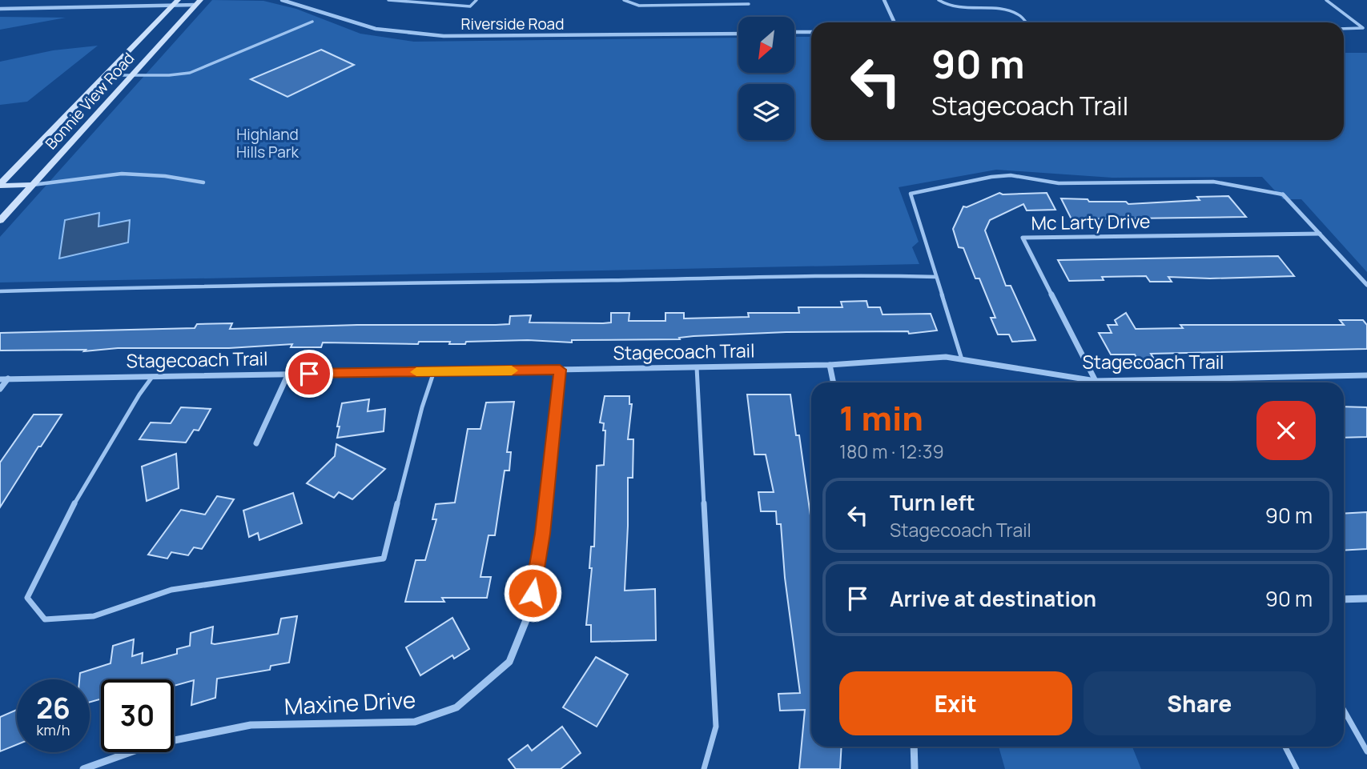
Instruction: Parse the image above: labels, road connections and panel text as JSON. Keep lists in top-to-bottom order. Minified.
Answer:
{"streets":{"main road":["Bonnie View Road"],"street":["Riverside Road","Mc Larty Drive","Stagecoach Trail","Maxine Drive"]},"crossings":[["Mc Larty Drive","Stagecoach Trail"],["Stagecoach Trail","Maxine Drive"]],"parks":["Highland Hills Park"],"north":"bottom left","page":{"turn":["90 m","Stagecoach Trail"],"heading":["1 min","180 m · 12:39"],"list":[{"name":"Turn left","note":"Stagecoach Trail","value":"90 m"},{"name":"Arrive at destination","value":"90 m"}],"buttons":["Exit","Share"],"speed":"26 km/h","limit":"30"}}
